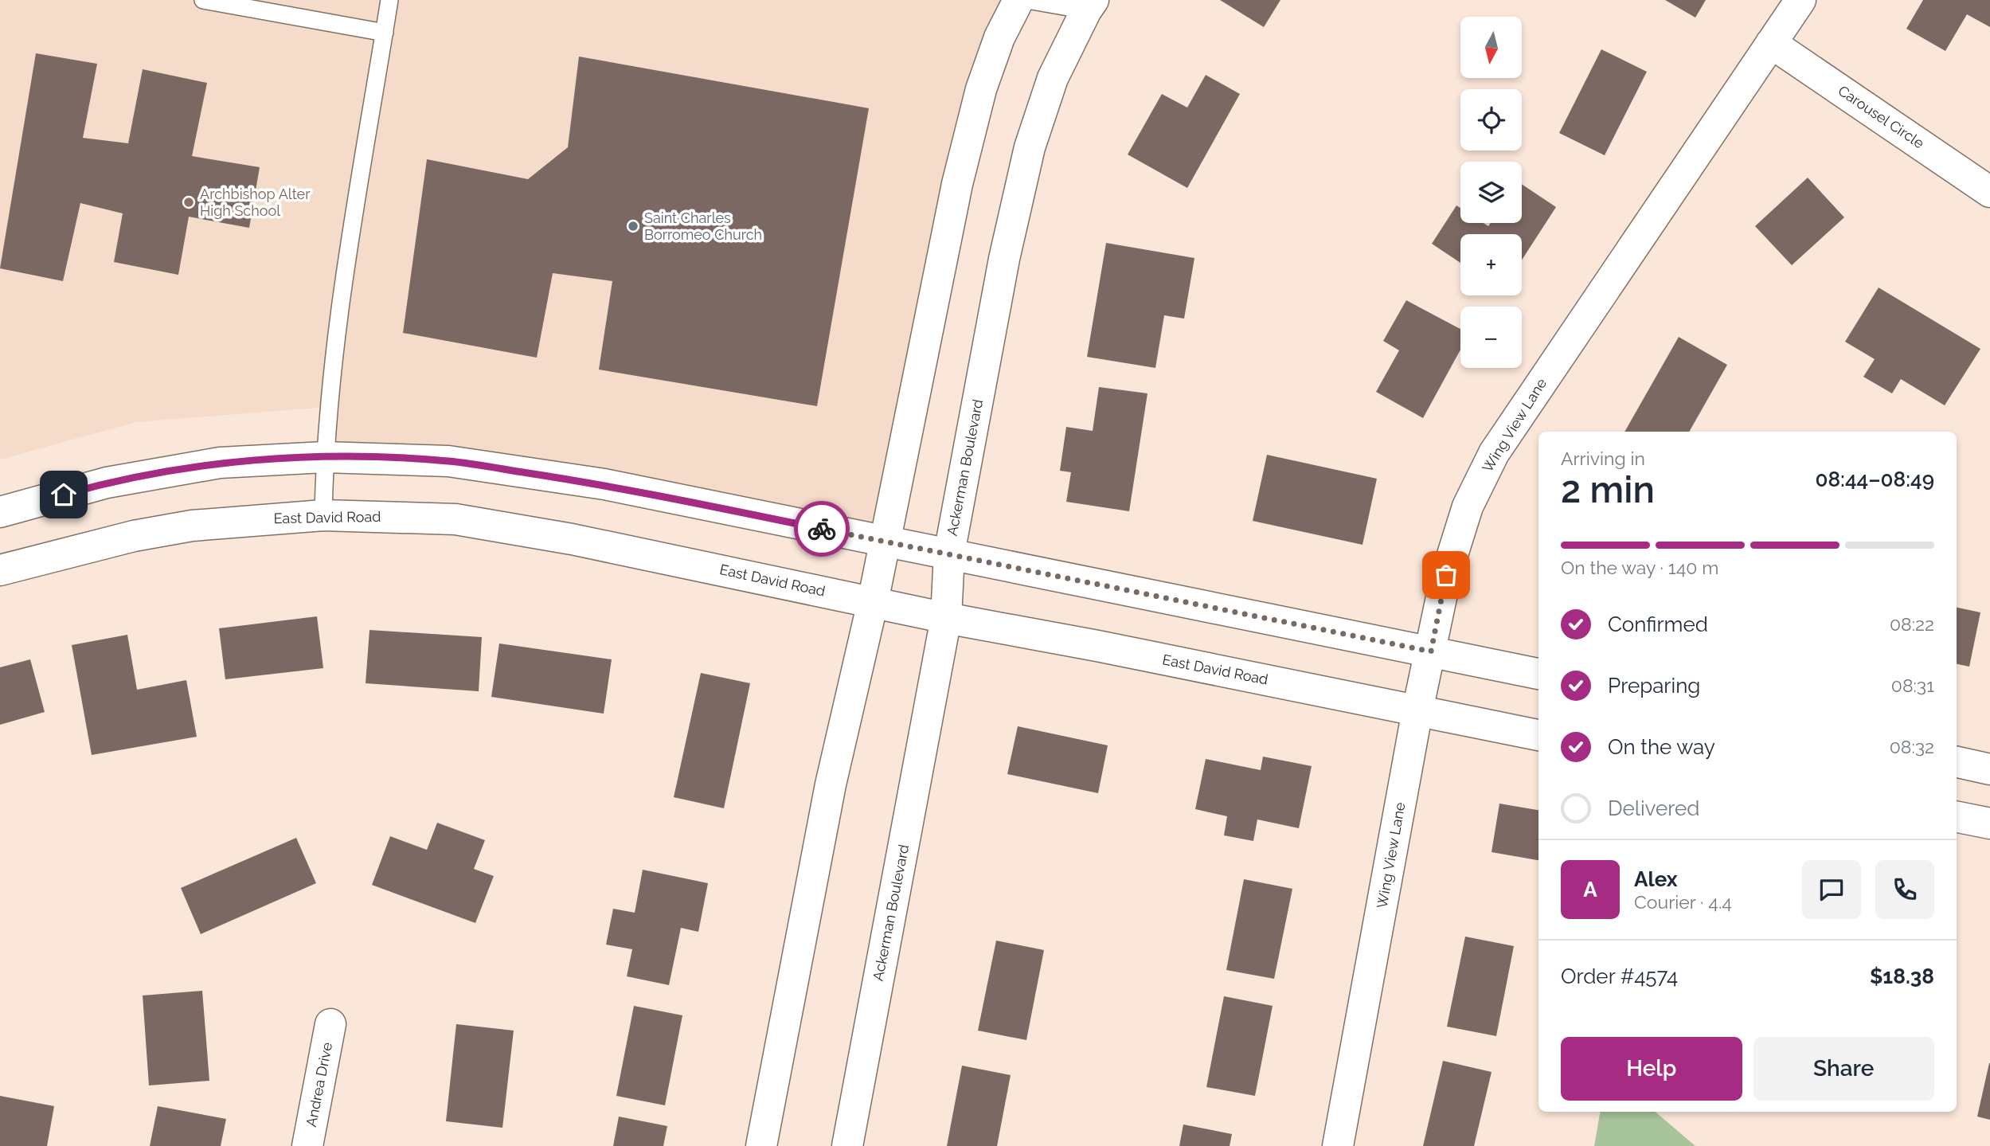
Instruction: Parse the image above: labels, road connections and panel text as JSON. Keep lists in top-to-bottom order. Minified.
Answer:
{"streets":{"street":["Carousel Circle","Wing View Lane","Ackerman Boulevard","East David Road","Andrea Drive"]},"crossings":[["Carousel Circle","Wing View Lane"],["Wing View Lane","East David Road"],["Ackerman Boulevard","East David Road"]],"places":["Archbishop Alter High School","Saint Charles Borromeo Church"],"north":"bottom","page":{"map_buttons":["+","−"],"heading":["2 min","Arriving in","08:44–08:49"],"panel":["Alex","Courier · 4.4","Order #4574","$18.38"],"bar":"On the way · 140 m","list":[["Confirmed","08:22"],["Preparing","08:31"],["On the way","08:32"],"Delivered"],"round":"A","buttons":["Help","Share"]}}
